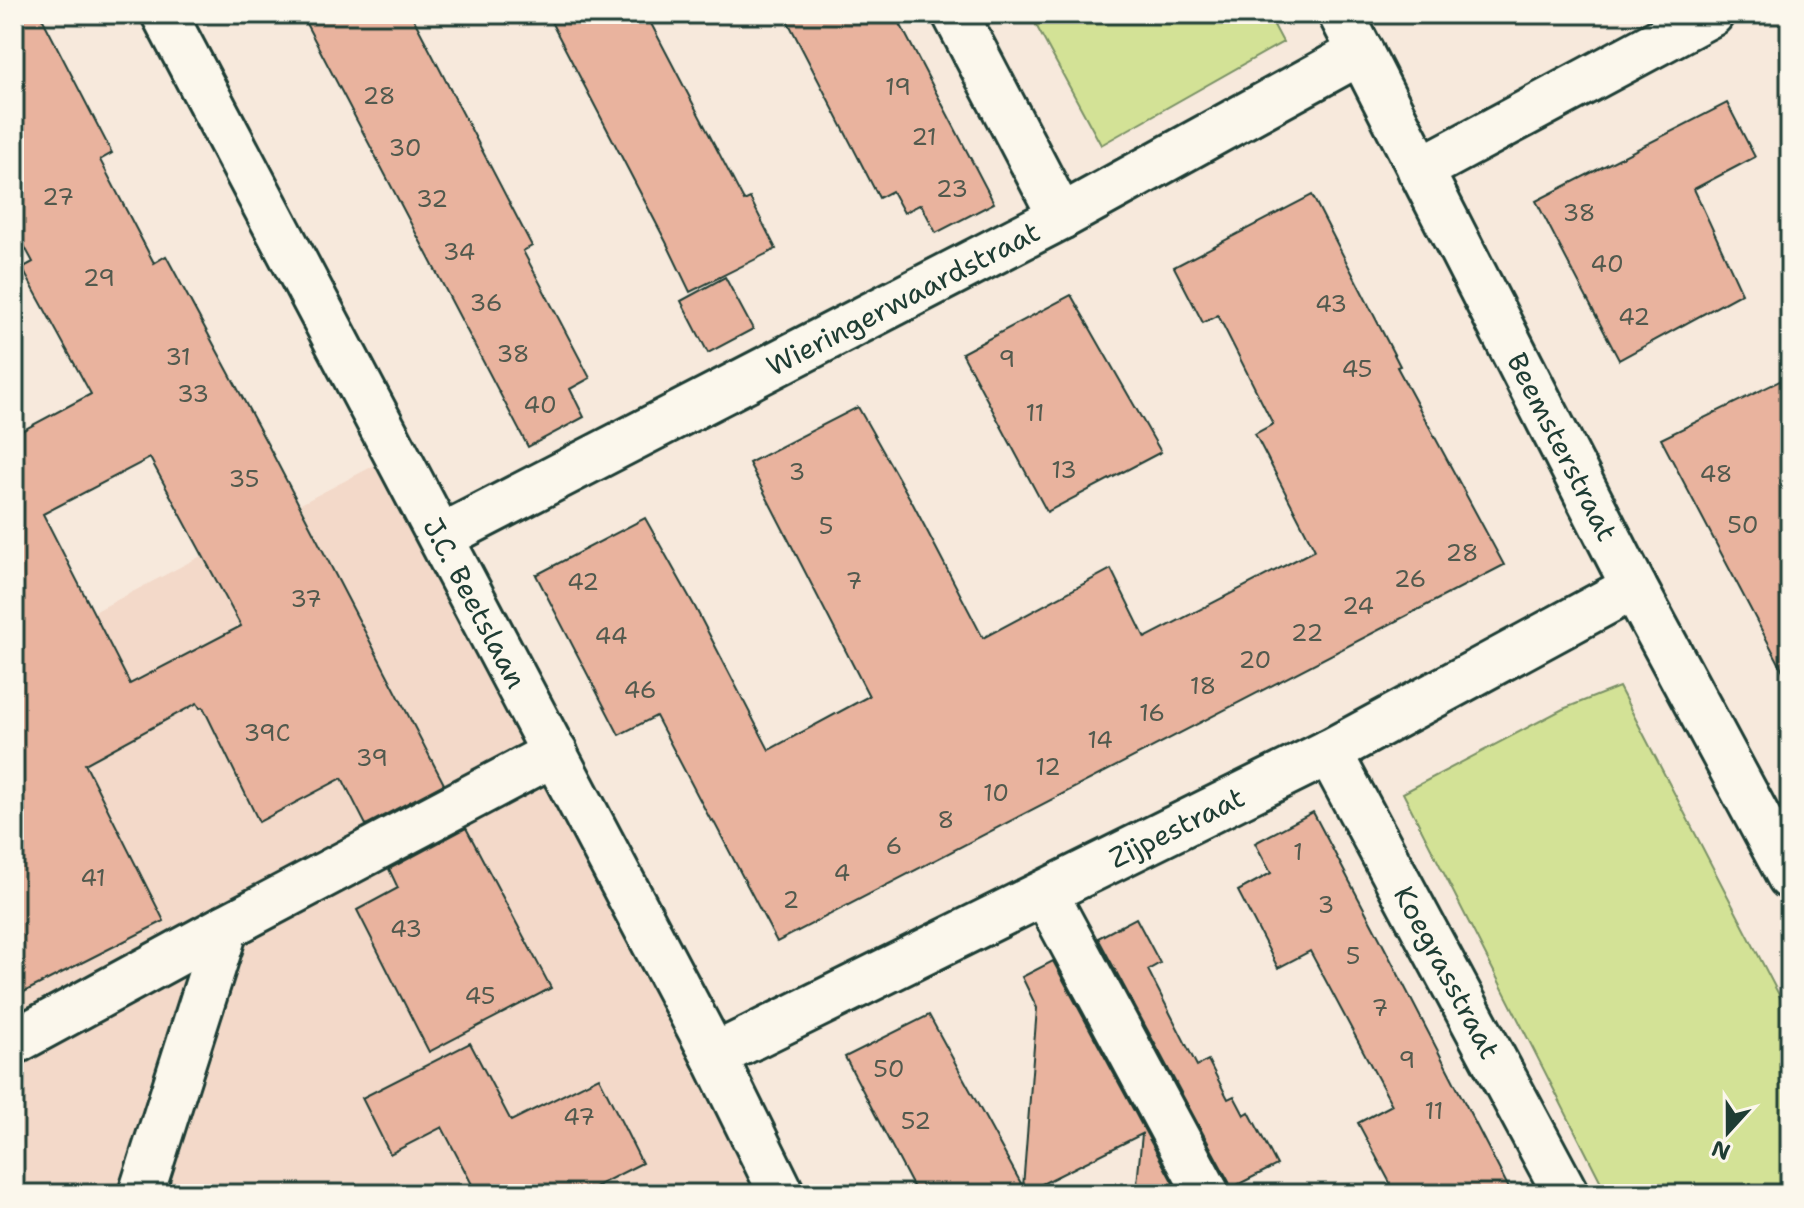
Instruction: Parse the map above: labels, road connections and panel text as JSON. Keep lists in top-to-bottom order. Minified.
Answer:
{"streets":{"street":["Wieringerwaardstraat","Beemsterstraat","J.C. Beetslaan","Zijpestraat","Koegrasstraat"]},"crossings":[["Wieringerwaardstraat","Beemsterstraat"],["Wieringerwaardstraat","J.C. Beetslaan"],["Beemsterstraat","Zijpestraat"],["J.C. Beetslaan","Zijpestraat"],["Zijpestraat","Koegrasstraat"]],"house_numbers":["19","28","21","30","23","27","32","38","34","40","29","36","43","42","38","31","9","45","33","40","11","13","3","48","35","50","5","28","26","7","42","37","24","22","44","20","18","46","16","39C","14","39","12","10","8","6","1","4","41","2","3","43","5","45","7","9","50","11","47","52"],"north":"bottom"}
